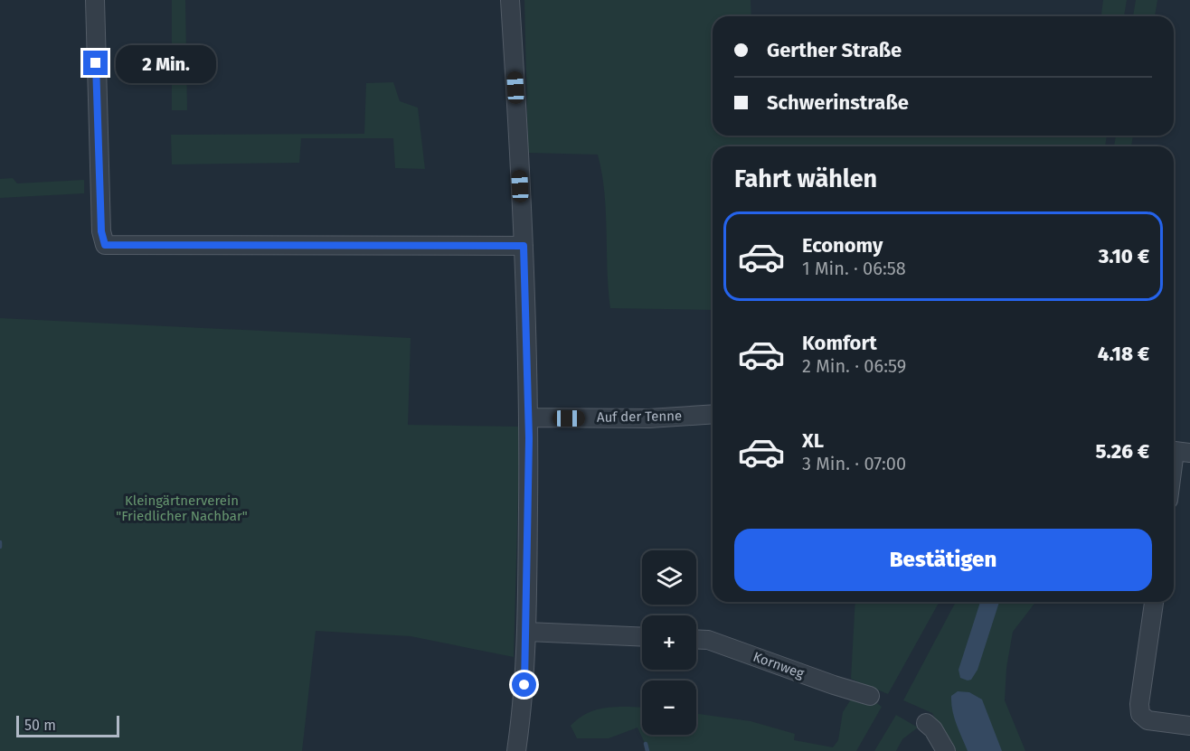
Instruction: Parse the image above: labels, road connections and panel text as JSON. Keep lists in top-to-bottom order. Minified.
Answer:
{"streets":{"street":["Auf der Tenne","Kornweg"]},"parks":["Kleingärtnerverein \"Friedlicher Nachbar\""],"scale_bar":"50 m","page":{"banner":["Gerther Straße","Schwerinstraße"],"bubble":"2 Min.","heading":"Fahrt wählen","list":[{"name":"Economy","note":"1 Min. · 06:58","value":"3.10 €"},{"name":"Komfort","note":"2 Min. · 06:59","value":"4.18 €"},{"name":"XL","note":"3 Min. · 07:00","value":"5.26 €"}],"buttons":"Bestätigen","map_buttons":["+","−"],"scale":"50 m"}}
